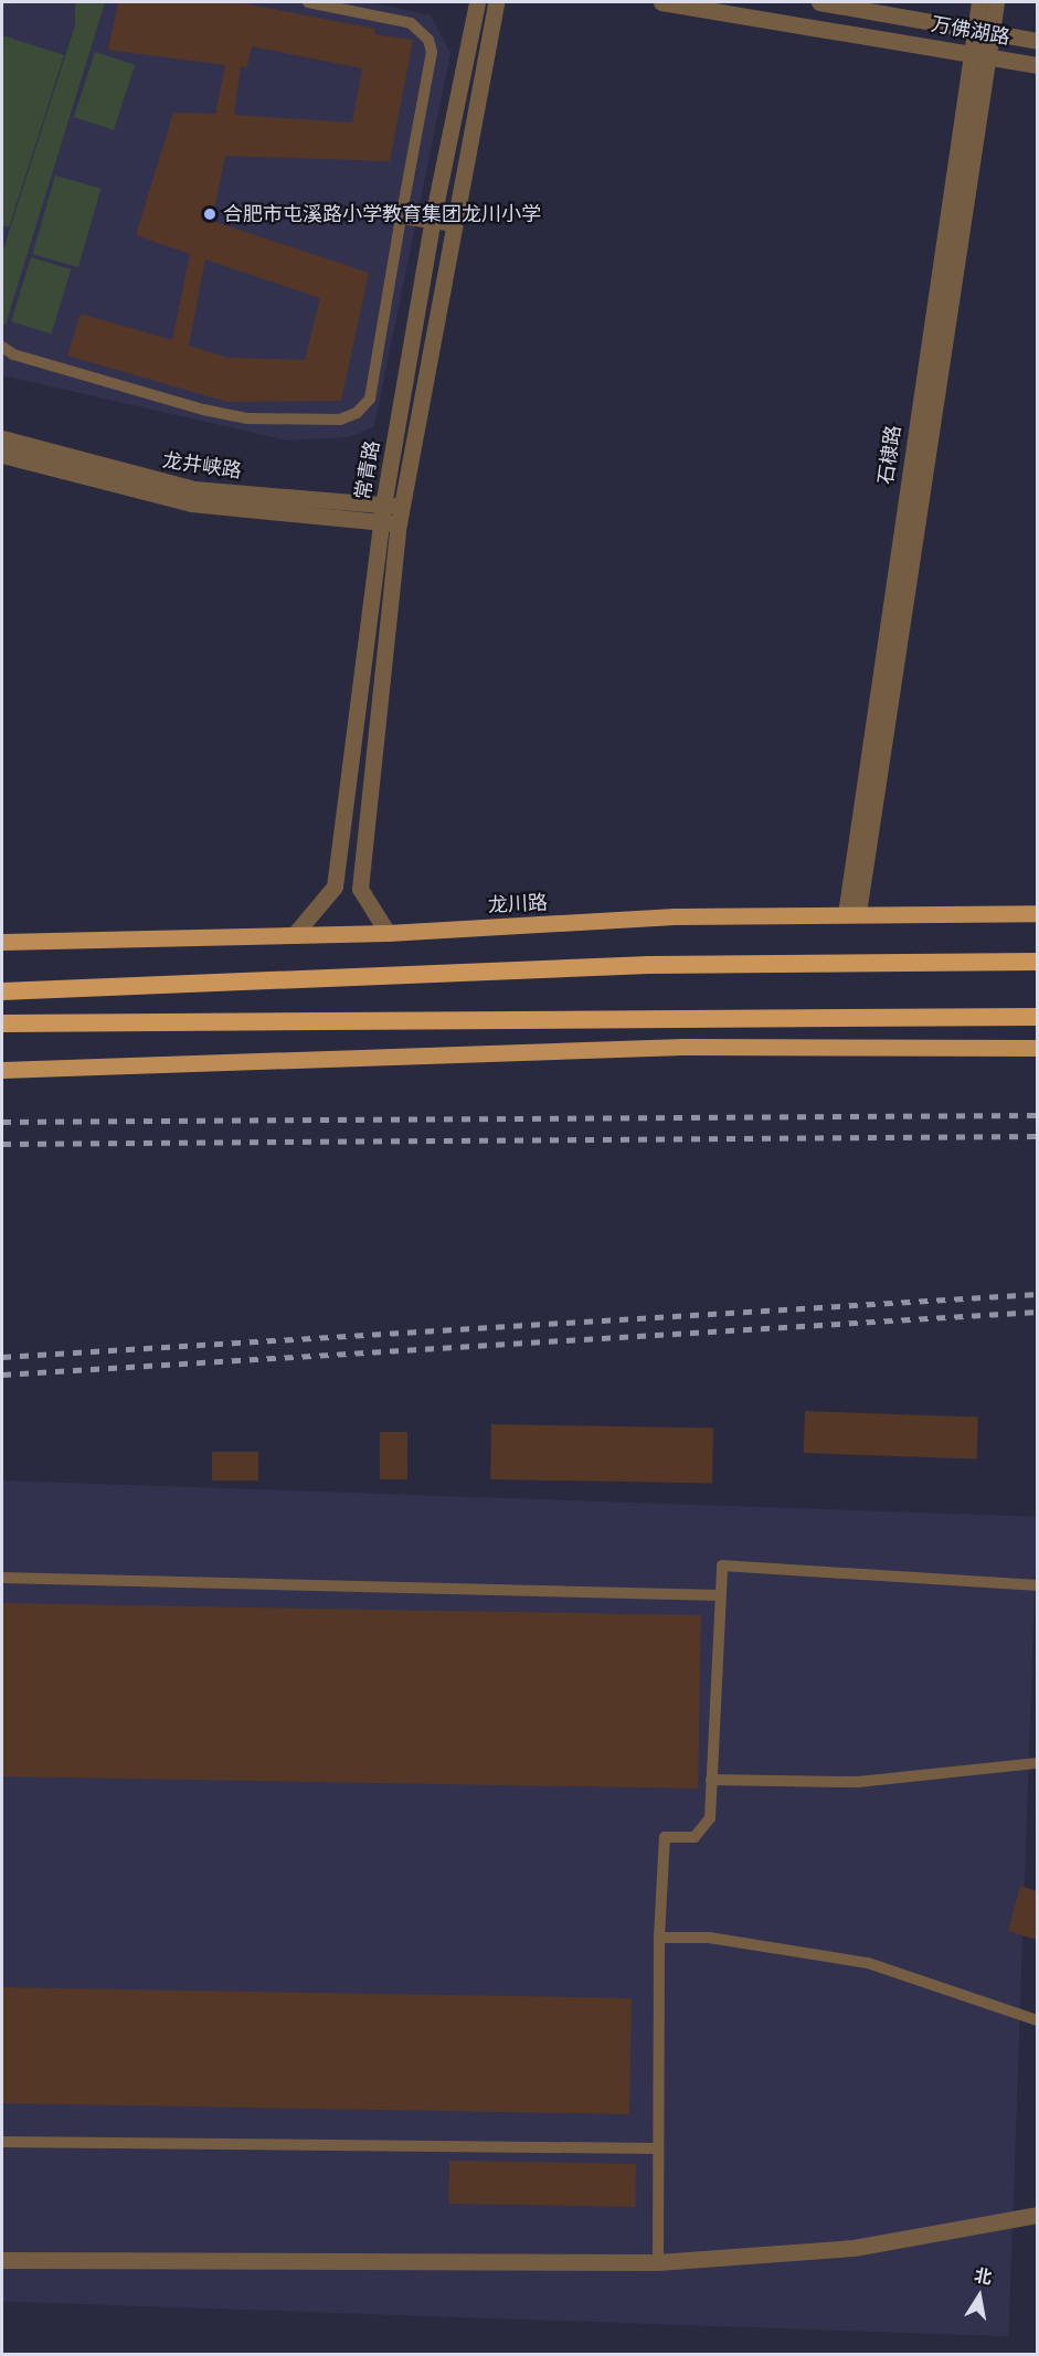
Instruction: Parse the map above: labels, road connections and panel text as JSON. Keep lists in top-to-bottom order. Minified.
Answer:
{"streets":{"main road":["龙川路"],"street":["万佛湖路","石棣路","龙井峡路","常青路"]},"crossings":[["万佛湖路","石棣路"],["石棣路","龙川路"],["龙井峡路","常青路"],["常青路","龙川路"]],"places":["合肥市屯溪路小学教育集团龙川小学"],"north":"top"}
